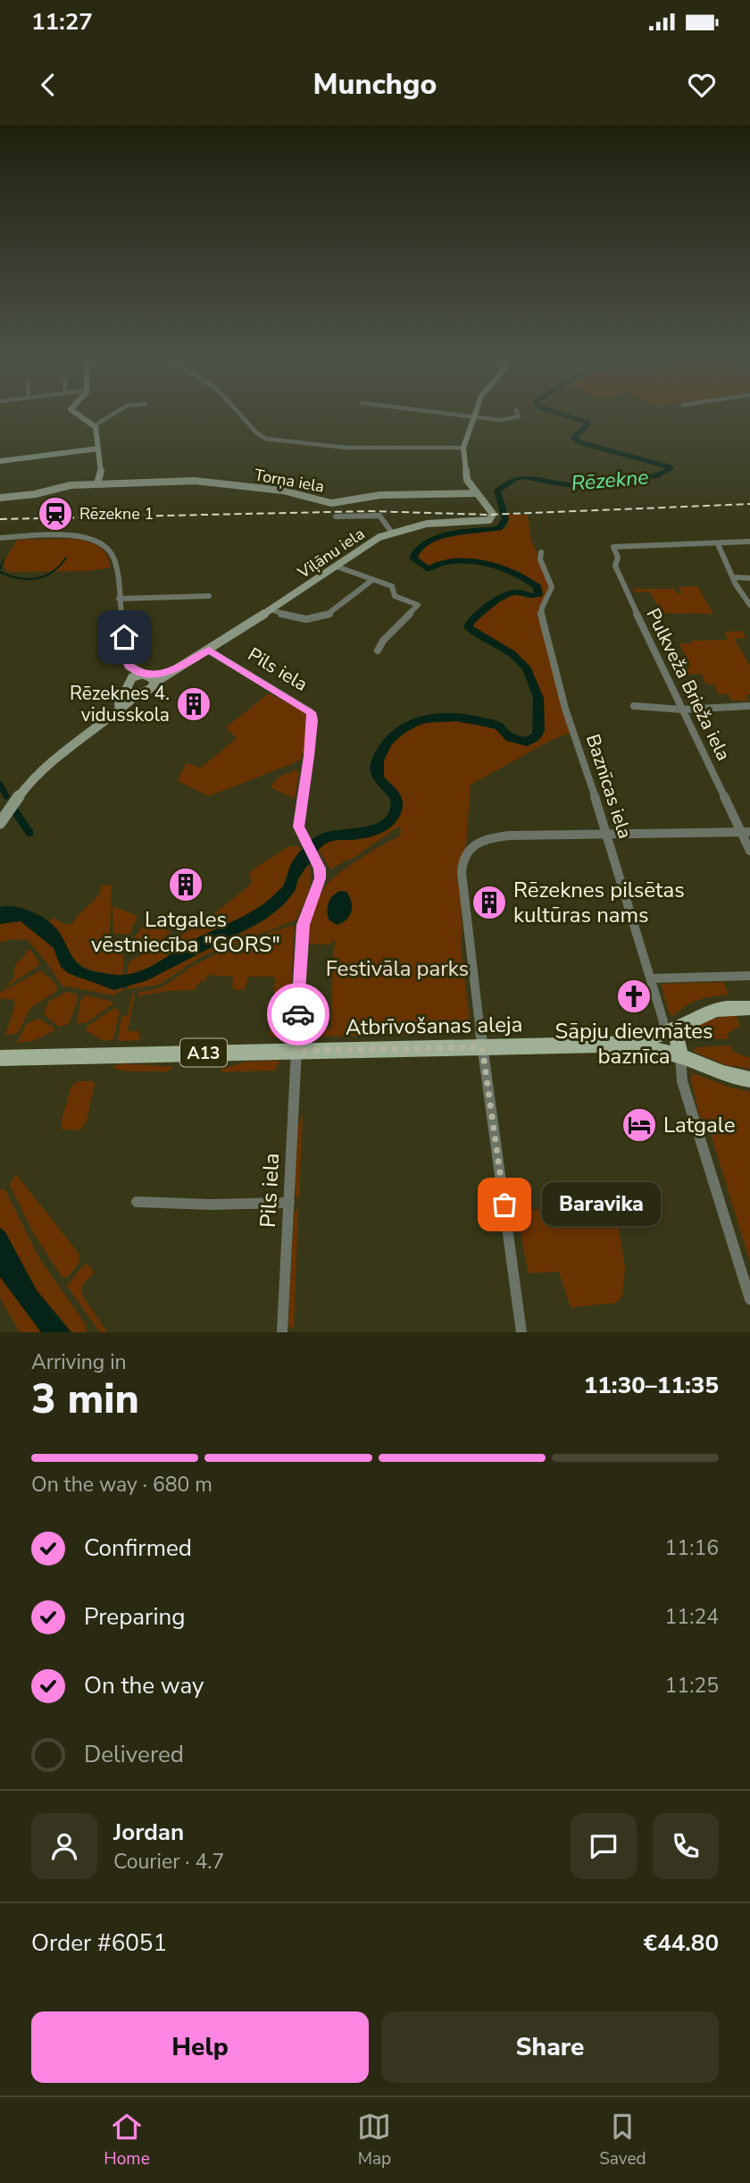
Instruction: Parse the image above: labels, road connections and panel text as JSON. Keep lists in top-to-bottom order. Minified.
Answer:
{"streets":{"main road":["Torņa iela","Viļānu iela","Atbrīvošanas aleja","A13"],"street":["Pils iela","Pulkveža Brieža iela","Baznīcas iela"]},"crossings":[["Torņa iela","Viļānu iela"],["Viļānu iela","Pils iela"],["Pils iela","Atbrīvošanas aleja"],["Baznīcas iela","Atbrīvošanas aleja"]],"water":["Rēzekne"],"parks":["Festivāla parks"],"places":{"station":["Rēzekne 1"],"building":["Rēzeknes 4. vidusskola","Latgales vēstniecība \"GORS\"","Rēzeknes pilsētas kultūras nams"],"church":["Sāpju dievmātes baznīca"],"hotel":["Latgale"],"other":["Baravika"]},"page":{"status":"11:27","header":"Munchgo","bubble":"Baravika","heading":["3 min","Arriving in","11:30–11:35"],"panel":["Jordan","Courier · 4.7","Order #6051","€44.80"],"bar":"On the way · 680 m","list":[["Confirmed","11:16"],["Preparing","11:24"],["On the way","11:25"],"Delivered"],"buttons":["Help","Share"],"tabs":["Home","Map","Saved"]}}
